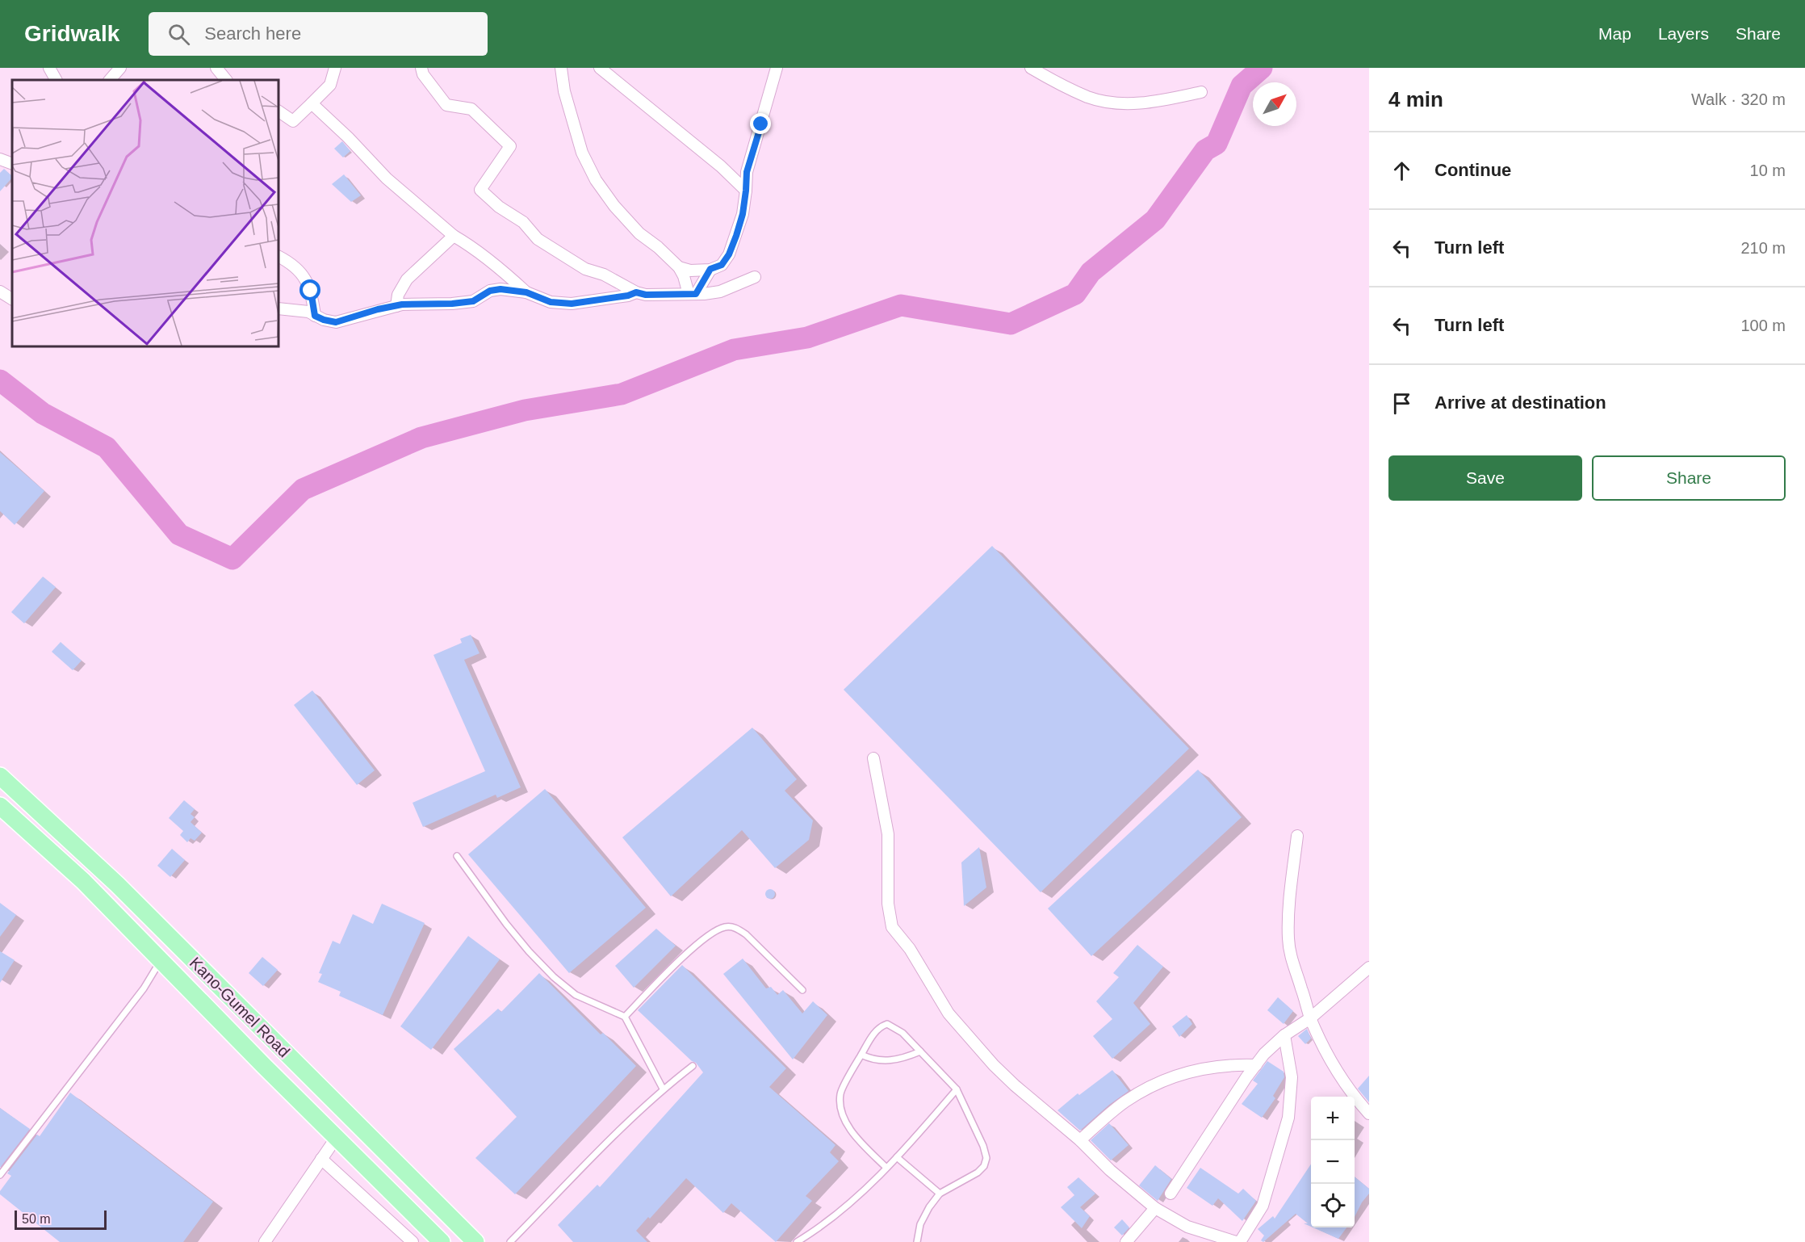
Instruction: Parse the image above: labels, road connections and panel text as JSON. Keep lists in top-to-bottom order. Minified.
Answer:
{"streets":{"main road":["Kano-Gumel Road"]},"scale_bar":"50 m","north":"top right","page":{"header":"Gridwalk","search":"Search here","nav":["Map","Layers","Share"],"heading":["4 min","Walk · 320 m"],"list":[["Continue","10 m"],["Turn left","210 m"],["Turn left","100 m"],"Arrive at destination"],"buttons":["Save","Share"],"map_buttons":["+","−"],"scale":"50 m"}}
